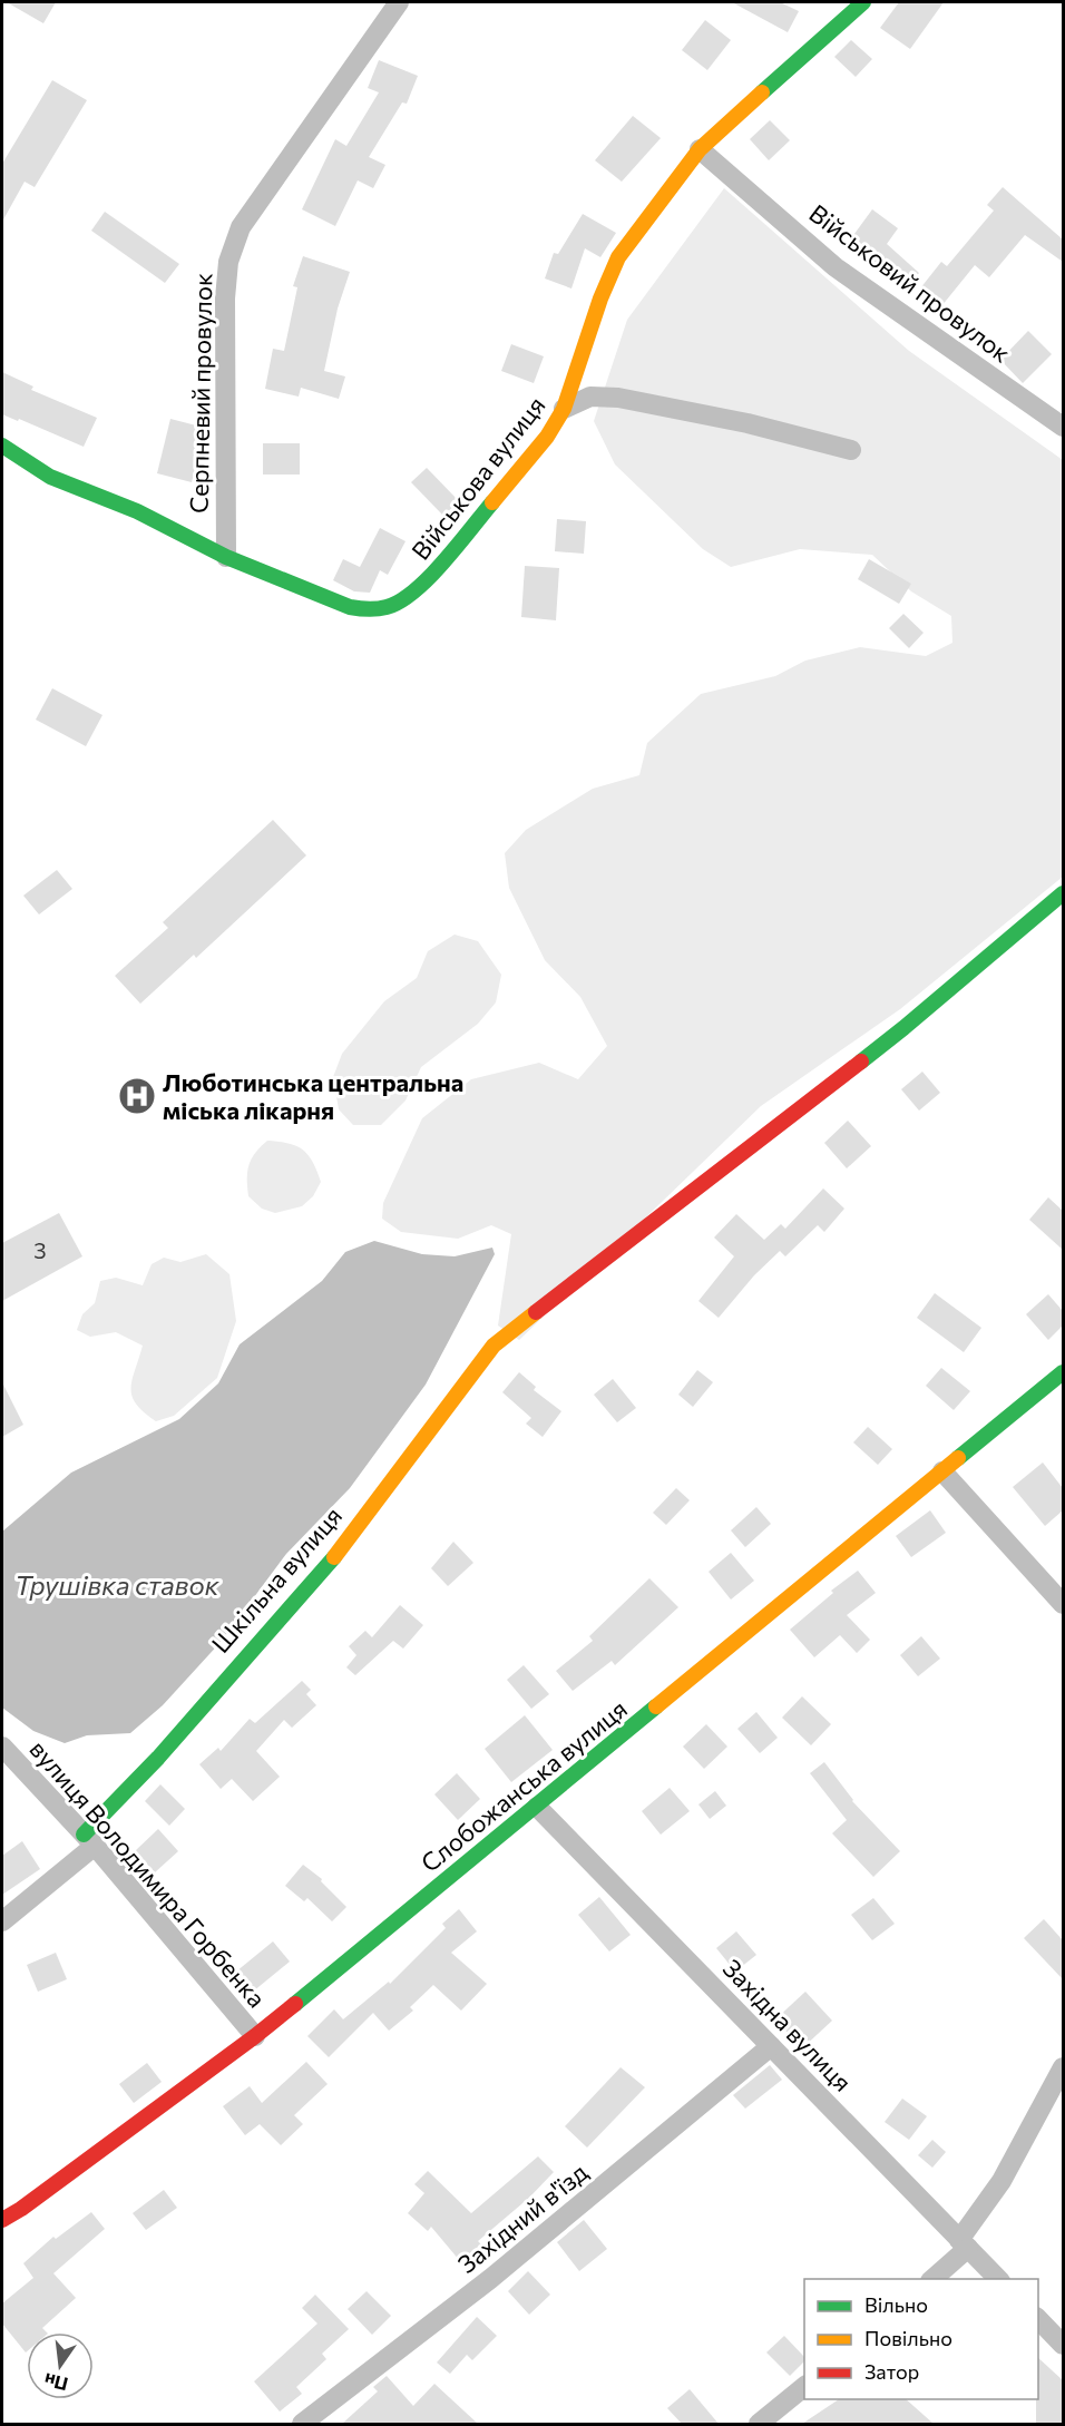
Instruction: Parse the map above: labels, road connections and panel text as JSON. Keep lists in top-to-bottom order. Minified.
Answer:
{"streets":{"street":["Військовий провулок","Серпневий провулок","Військова вулиця","Шкільна вулиця","Слобожанська вулиця","вулиця Володимира Горбенка","Західна вулиця","Західний в'їзд"]},"crossings":[["Військовий провулок","Військова вулиця"],["Серпневий провулок","Військова вулиця"],["Шкільна вулиця","вулиця Володимира Горбенка"],["Слобожанська вулиця","вулиця Володимира Горбенка"],["Слобожанська вулиця","Західна вулиця"],["Західна вулиця","Західний в'їзд"]],"water":["Трушівка ставок"],"places":{"hospital":["Люботинська центральна міська лікарня"]},"house_numbers":["3"],"legend":["Вільно","Повільно","Затор"],"north":"bottom"}
